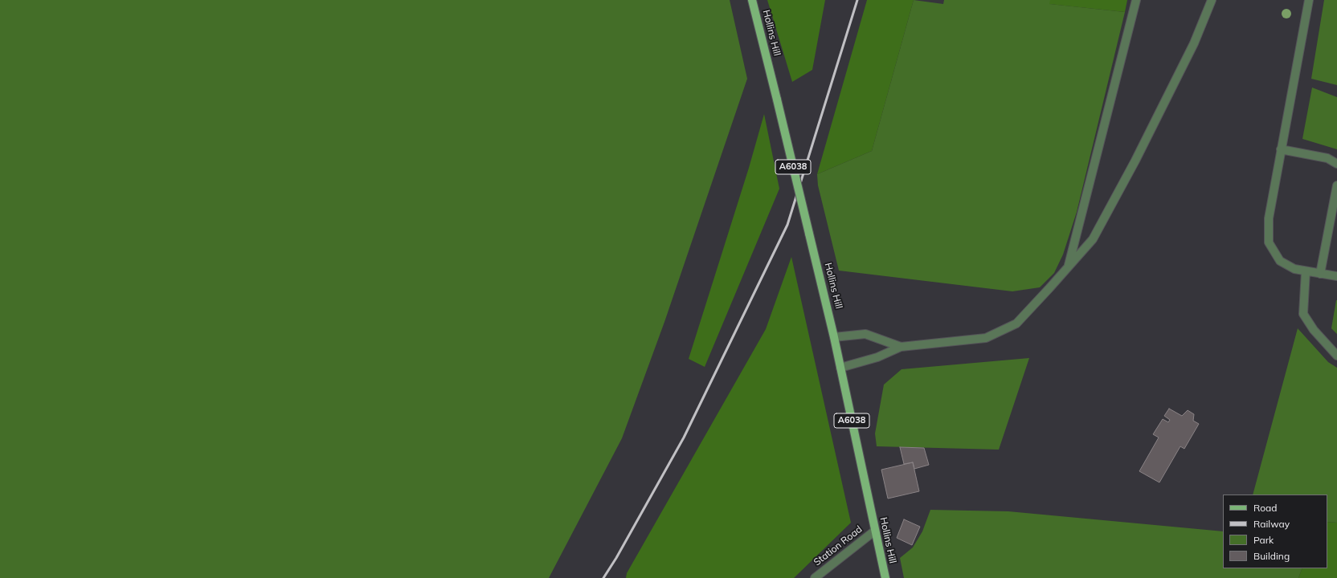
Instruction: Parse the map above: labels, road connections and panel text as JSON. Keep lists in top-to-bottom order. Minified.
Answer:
{"streets":{"main road":["Hollins Hill","A6038"],"street":["Station Road"]},"crossings":[["Hollins Hill","Station Road"]],"legend":["Road","Railway","Park","Building"]}
